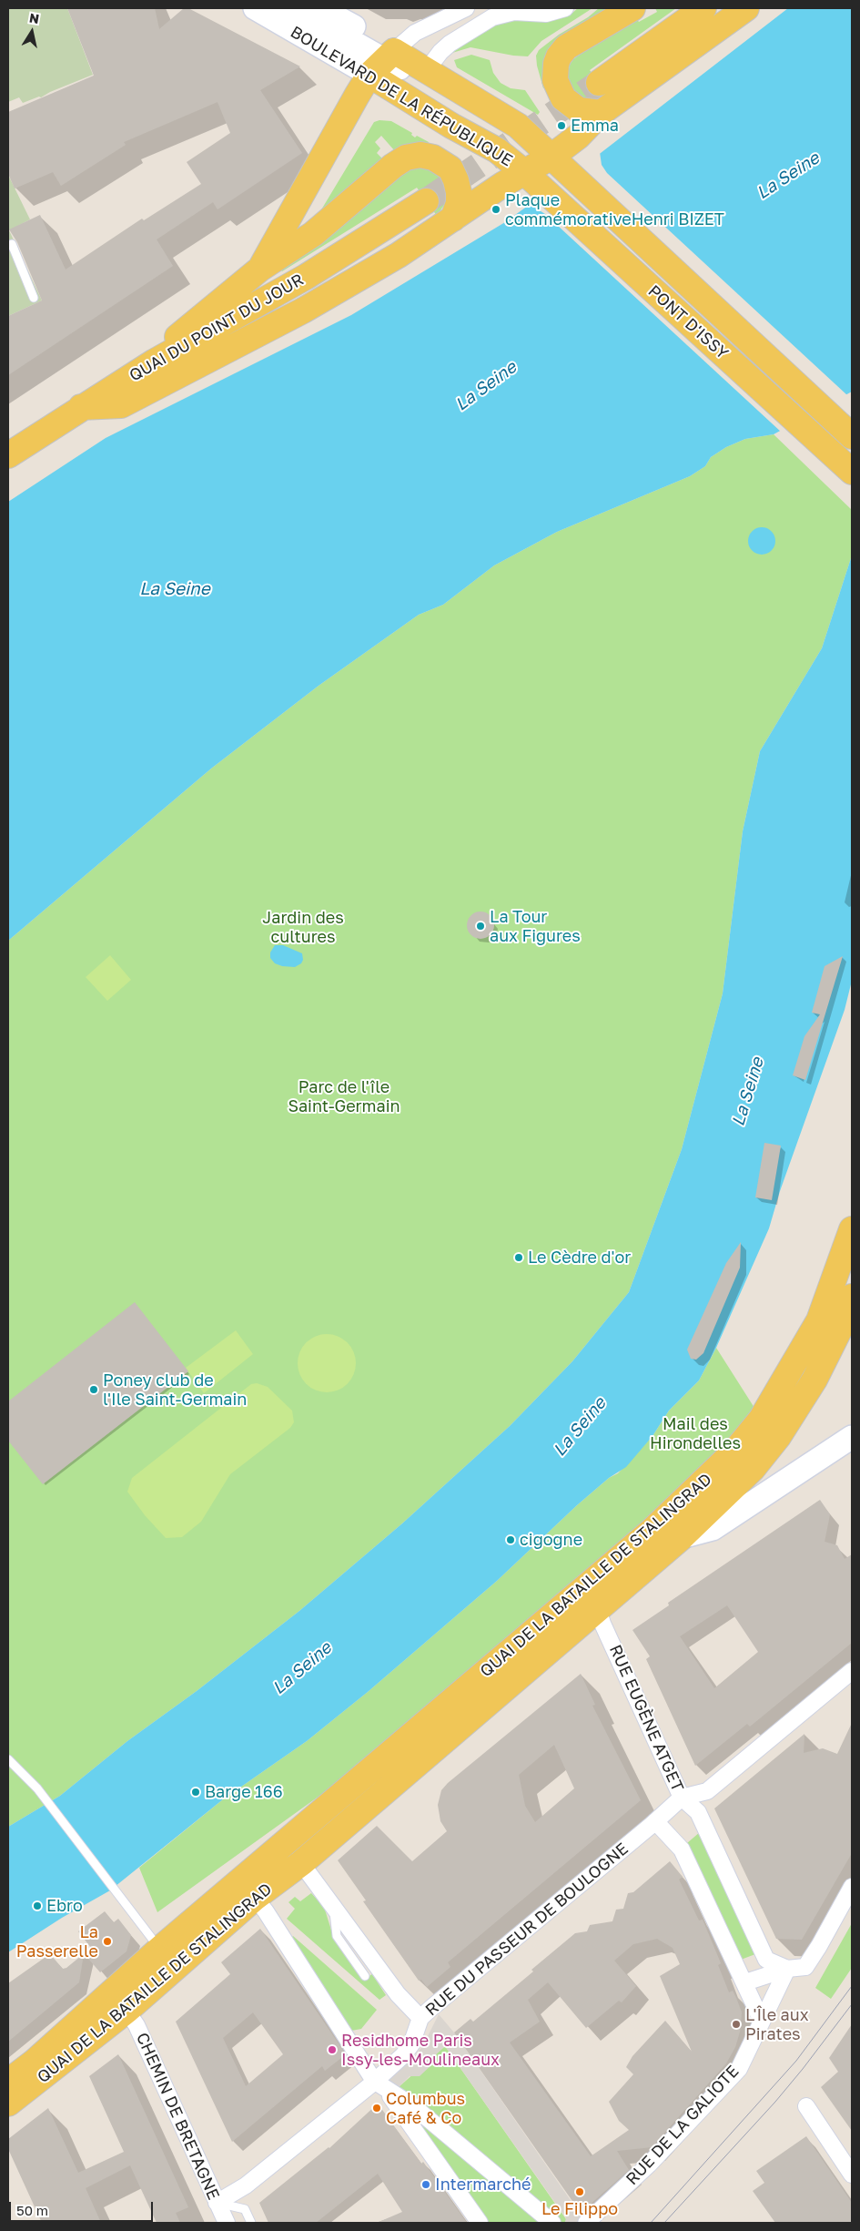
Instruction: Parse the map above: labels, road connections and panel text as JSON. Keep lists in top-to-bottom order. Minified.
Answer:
{"streets":{"main road":["BOULEVARD DE LA RÉPUBLIQUE","PONT D'ISSY","QUAI DU POINT DU JOUR","QUAI DE LA BATAILLE DE STALINGRAD"],"street":["RUE EUGÈNE ATGET","RUE DU PASSEUR DE BOULOGNE","CHEMIN DE BRETAGNE","RUE DE LA GALIOTE"]},"crossings":[["BOULEVARD DE LA RÉPUBLIQUE","PONT D'ISSY"],["QUAI DE LA BATAILLE DE STALINGRAD","RUE EUGÈNE ATGET"],["QUAI DE LA BATAILLE DE STALINGRAD","CHEMIN DE BRETAGNE"],["RUE EUGÈNE ATGET","RUE DU PASSEUR DE BOULOGNE"],["RUE EUGÈNE ATGET","RUE DE LA GALIOTE"],["RUE DU PASSEUR DE BOULOGNE","CHEMIN DE BRETAGNE"]],"water":["La Seine"],"parks":["Jardin des cultures","Parc de l'île Saint-Germain","Mail des Hirondelles"],"places":["Emma","Plaque commémorativeHenri BIZET","La Tour aux Figures","Le Cèdre d'or","Poney club de l'Ile Saint-Germain","cigogne","Barge 166","Ebro","La Passerelle","L'Île aux Pirates","Residhome Paris Issy-les-Moulineaux","Columbus Café & Co","Intermarché","Le Filippo"],"scale_bar":"50 m","north":"top"}
